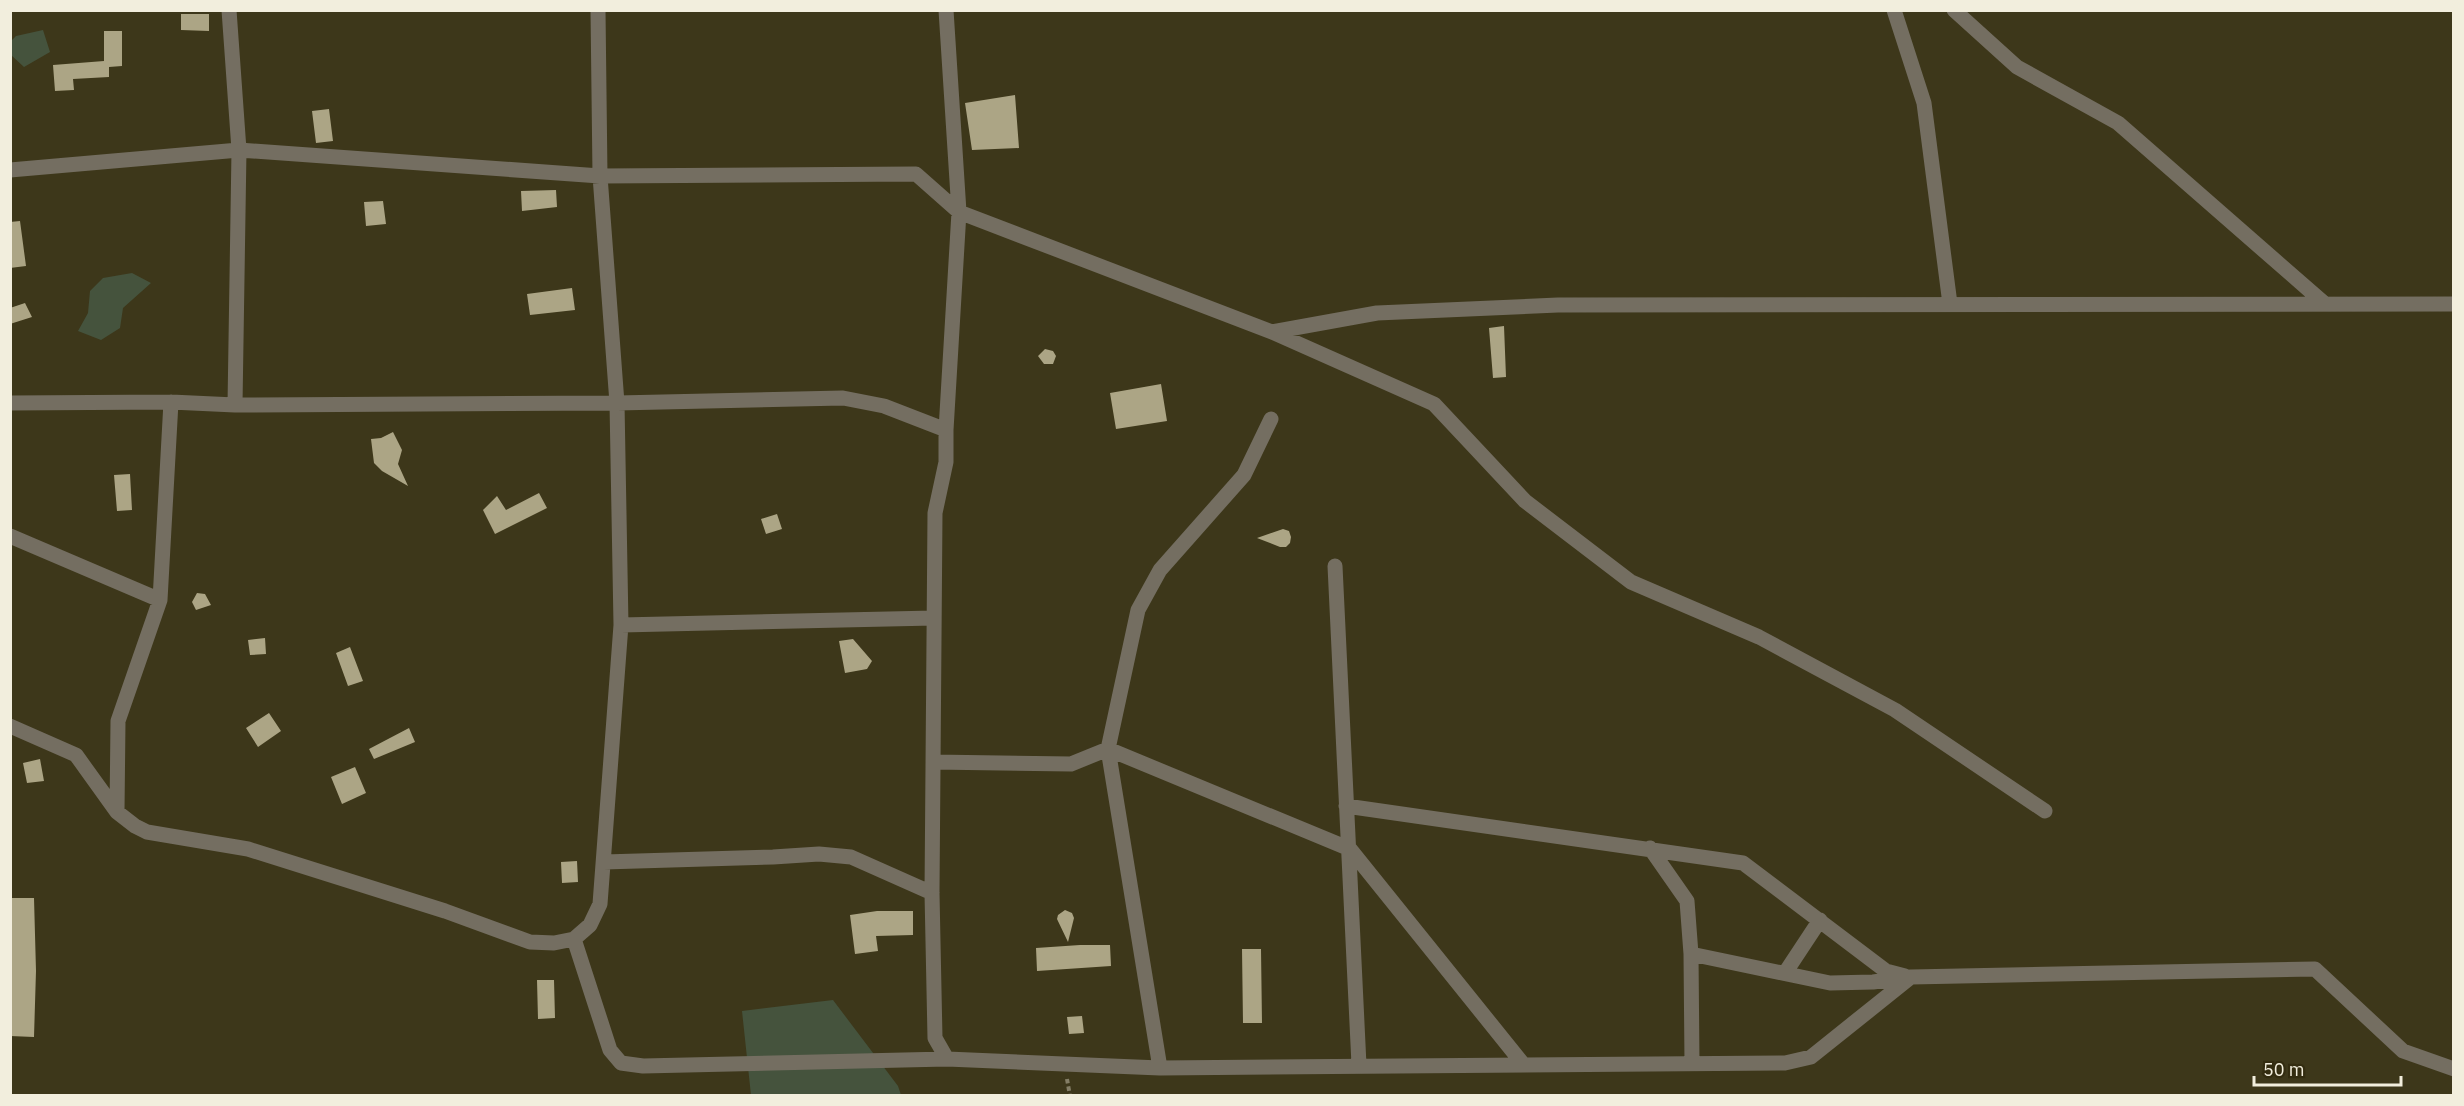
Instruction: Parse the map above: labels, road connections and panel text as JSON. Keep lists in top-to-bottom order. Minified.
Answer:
{"scale_bar":"50 m"}
